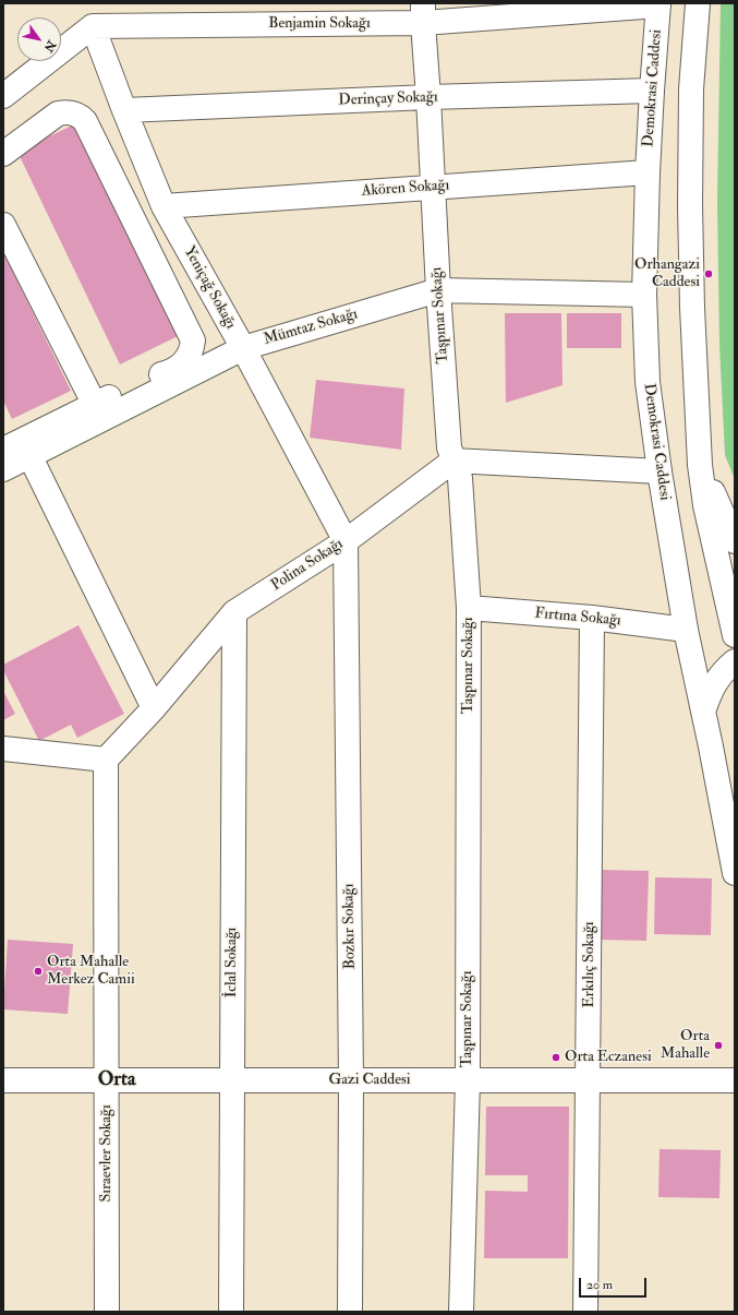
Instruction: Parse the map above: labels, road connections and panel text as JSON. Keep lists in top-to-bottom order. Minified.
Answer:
{"streets":{"street":["Benjamin Sokağı","Demokrasi Caddesi","Derinçay Sokağı","Akören Sokağı","Yeniçağ Sokağı","Taşpınar Sokağı","Mümtaz Sokağı","Polina Sokağı","Fırtına Sokağı","Bozkır Sokağı","İclal Sokağı","Erkılıç Sokağı","Gazi Caddesi","Sıraevler Sokağı"]},"crossings":[["Benjamin Sokağı","Demokrasi Caddesi"],["Benjamin Sokağı","Yeniçağ Sokağı"],["Benjamin Sokağı","Taşpınar Sokağı"],["Demokrasi Caddesi","Derinçay Sokağı"],["Demokrasi Caddesi","Akören Sokağı"],["Demokrasi Caddesi","Mümtaz Sokağı"],["Demokrasi Caddesi","Fırtına Sokağı"],["Derinçay Sokağı","Yeniçağ Sokağı"],["Derinçay Sokağı","Taşpınar Sokağı"],["Akören Sokağı","Yeniçağ Sokağı"],["Akören Sokağı","Taşpınar Sokağı"],["Yeniçağ Sokağı","Mümtaz Sokağı"],["Yeniçağ Sokağı","Polina Sokağı"],["Yeniçağ Sokağı","Bozkır Sokağı"],["Taşpınar Sokağı","Mümtaz Sokağı"],["Taşpınar Sokağı","Polina Sokağı"],["Taşpınar Sokağı","Fırtına Sokağı"],["Taşpınar Sokağı","Gazi Caddesi"],["Polina Sokağı","Bozkır Sokağı"],["Polina Sokağı","İclal Sokağı"],["Polina Sokağı","Sıraevler Sokağı"],["Fırtına Sokağı","Erkılıç Sokağı"],["Bozkır Sokağı","Gazi Caddesi"],["İclal Sokağı","Gazi Caddesi"],["Erkılıç Sokağı","Gazi Caddesi"],["Gazi Caddesi","Sıraevler Sokağı"]],"districts":["Orta"],"places":["Orhangazi Caddesi","Orta Mahalle Merkez Camii","Orta Mahalle","Orta Eczanesi"],"scale_bar":"20 m","north":"bottom right"}
